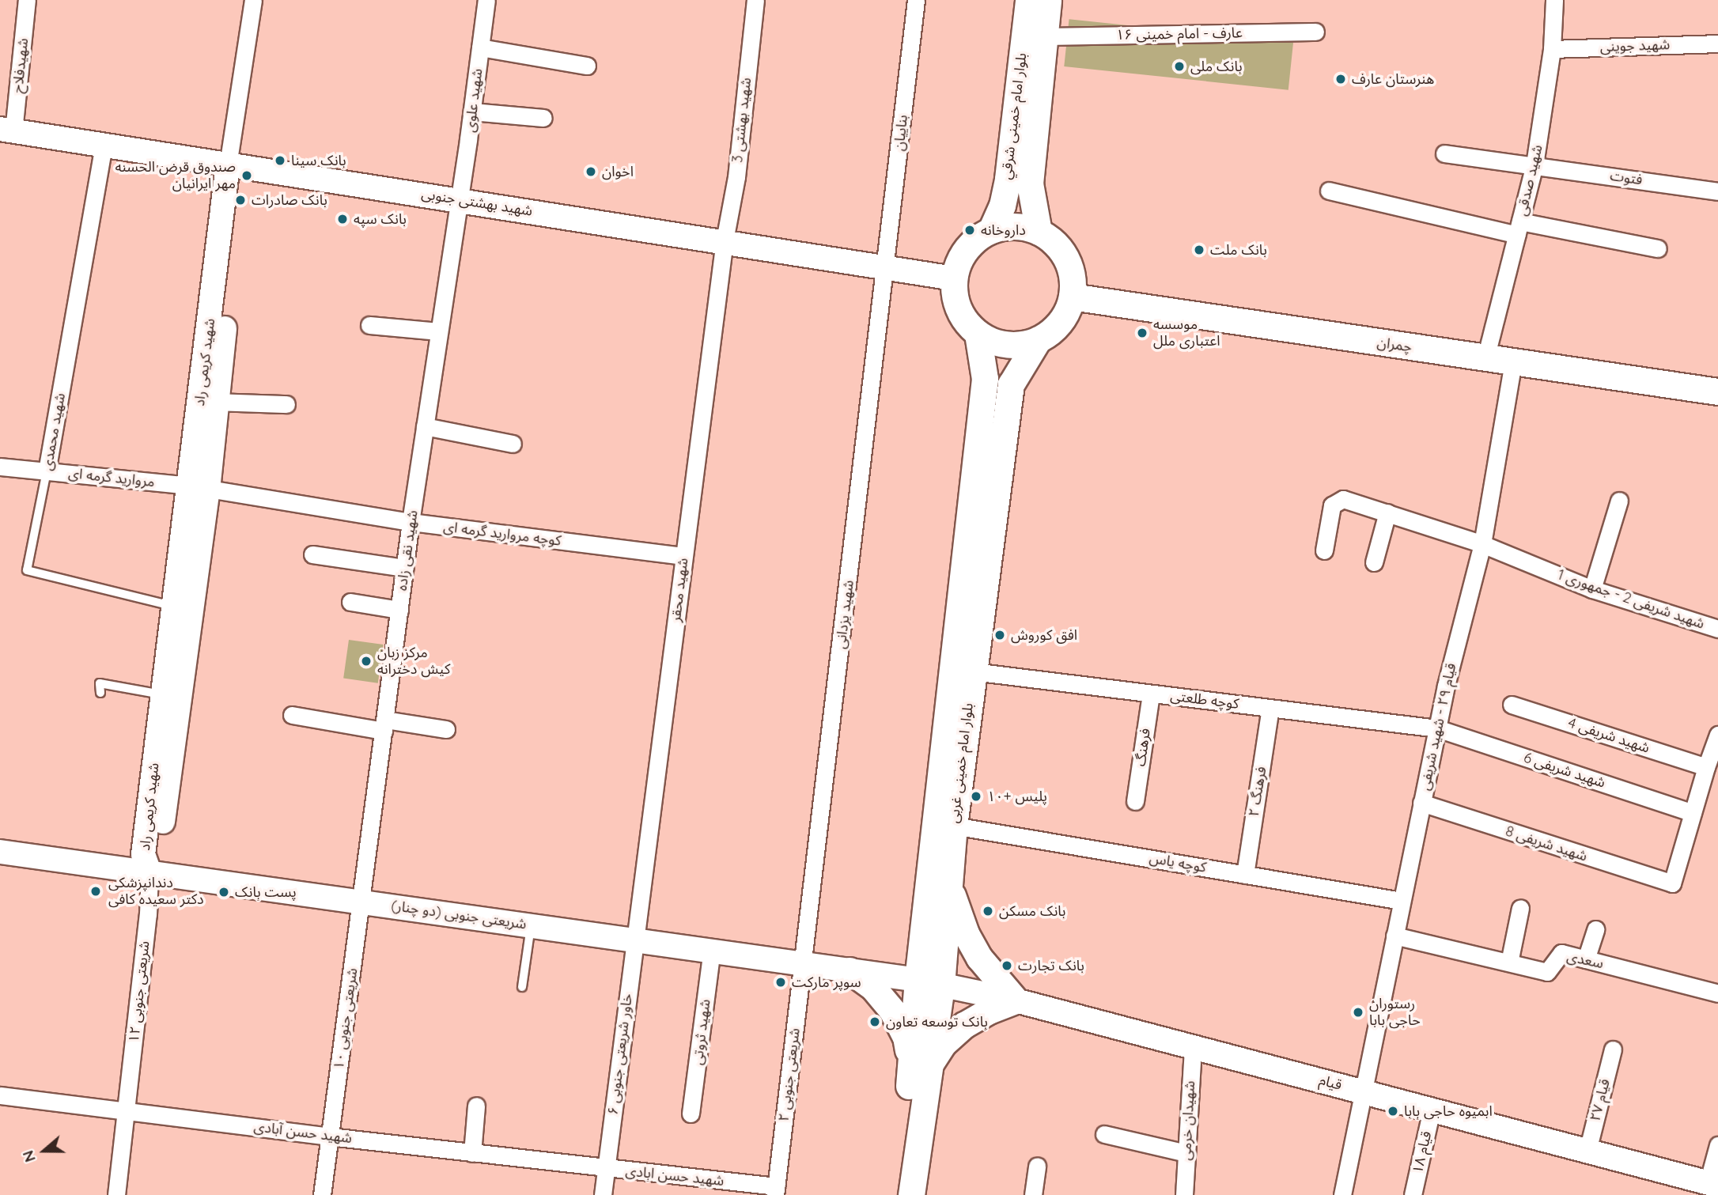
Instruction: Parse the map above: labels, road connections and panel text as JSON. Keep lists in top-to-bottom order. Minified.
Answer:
{"streets":{"main road":["بلوار امام خمینی شرقي","شهید بهشتی جنوبی","چمران","شهید کریمی راد","بلوار امام خمینی غربی","شریعتی جنوبی (دو چنار)","قیام"],"street":["عارف - امام خمینی ۱۶","شهید جوینی","شهیدفلاح","شهید علوی","شهید بهشتی 3","بناییان","فتوت","شهید صدقی","شهید محمدی","مروارید گرمه ای","کوچه مروارید گرمه ای","شهید نقی زاده","شهید محقر","شهید شریفی 2 - جمهوری 1","شهید یزدانی","کوچه طلعتی","قیام ۲۹ - شهید شریفی","شهید شریفی 4","فرهنگ","شهید شریفی 6","فرهنگ ۲","شهید شریفی 8","کوچه یاس","سعدی","شریعتی جنوبی ۱۲","شریعتی جنوبی ۱۰","شهید ثروتی","خاور شریعتی جنوبی ۶","شریعتی جنوبی ۲","قیام ۲۷","شهیدان خرمی","شهید حسن آبادی","قیام ۱۸","شهید حسن ابادی"]},"crossings":[["عارف - امام خمینی ۱۶","بلوار امام خمینی شرقي"],["شهید جوینی","شهید صدقی"],["شهیدفلاح","شهید بهشتی جنوبی"],["شهید علوی","شهید بهشتی جنوبی"],["شهید علوی","شهید نقی زاده"],["بلوار امام خمینی شرقي","شهید بهشتی جنوبی"],["بلوار امام خمینی شرقي","چمران"],["بلوار امام خمینی شرقي","بلوار امام خمینی غربی"],["شهید بهشتی 3","شهید بهشتی جنوبی"],["شهید بهشتی 3","شهید محقر"],["بناییان","شهید بهشتی جنوبی"],["بناییان","شهید یزدانی"],["فتوت","شهید صدقی"],["شهید صدقی","چمران"],["شهید بهشتی جنوبی","چمران"],["شهید بهشتی جنوبی","شهید کریمی راد"],["شهید بهشتی جنوبی","شهید محمدی"],["شهید بهشتی جنوبی","شهید نقی زاده"],["شهید بهشتی جنوبی","شهید محقر"],["شهید بهشتی جنوبی","شهید یزدانی"],["شهید بهشتی جنوبی","بلوار امام خمینی غربی"],["چمران","قیام ۲۹ - شهید شریفی"],["چمران","بلوار امام خمینی غربی"],["شهید کریمی راد","شهید محمدی"],["شهید کریمی راد","مروارید گرمه ای"],["شهید کریمی راد","کوچه مروارید گرمه ای"],["شهید کریمی راد","شریعتی جنوبی (دو چنار)"],["شهید کریمی راد","شریعتی جنوبی ۱۲"],["شهید محمدی","مروارید گرمه ای"],["مروارید گرمه ای","کوچه مروارید گرمه ای"],["کوچه مروارید گرمه ای","شهید نقی زاده"],["کوچه مروارید گرمه ای","شهید محقر"],["شهید نقی زاده","شریعتی جنوبی (دو چنار)"],["شهید نقی زاده","شریعتی جنوبی ۱۰"],["شهید محقر","شریعتی جنوبی (دو چنار)"],["شهید محقر","خاور شریعتی جنوبی ۶"],["شهید شریفی 2 - جمهوری 1","قیام ۲۹ - شهید شریفی"],["شهید یزدانی","شریعتی جنوبی (دو چنار)"],["شهید یزدانی","شریعتی جنوبی ۲"],["کوچه طلعتی","قیام ۲۹ - شهید شریفی"],["کوچه طلعتی","فرهنگ"],["کوچه طلعتی","بلوار امام خمینی غربی"],["کوچه طلعتی","شهید شریفی 6"],["کوچه طلعتی","فرهنگ ۲"],["قیام ۲۹ - شهید شریفی","شهید شریفی 6"],["قیام ۲۹ - شهید شریفی","شهید شریفی 8"],["قیام ۲۹ - شهید شریفی","کوچه یاس"],["قیام ۲۹ - شهید شریفی","سعدی"],["قیام ۲۹ - شهید شریفی","قیام"],["بلوار امام خمینی غربی","کوچه یاس"],["بلوار امام خمینی غربی","شریعتی جنوبی (دو چنار)"],["بلوار امام خمینی غربی","قیام"],["شهید شریفی 6","شهید شریفی 8"],["فرهنگ ۲","کوچه یاس"],["شریعتی جنوبی (دو چنار)","شریعتی جنوبی ۱۲"],["شریعتی جنوبی (دو چنار)","شریعتی جنوبی ۱۰"],["شریعتی جنوبی (دو چنار)","شهید ثروتی"],["شریعتی جنوبی (دو چنار)","خاور شریعتی جنوبی ۶"],["شریعتی جنوبی (دو چنار)","شریعتی جنوبی ۲"],["شریعتی جنوبی (دو چنار)","قیام"],["شریعتی جنوبی ۱۲","شهید حسن آبادی"],["شریعتی جنوبی ۱۰","شهید حسن آبادی"],["خاور شریعتی جنوبی ۶","شهید حسن آبادی"],["خاور شریعتی جنوبی ۶","شهید حسن ابادی"],["شریعتی جنوبی ۲","شهید حسن ابادی"],["قیام","قیام ۲۷"],["قیام","شهیدان خرمی"],["قیام","قیام ۱۸"],["شهید حسن آبادی","شهید حسن ابادی"]],"places":["بانک ملی","هنرستان عارف","بانک سینا","اخوان","صندوق قرض الحسنه مهر ایرانیان","بانک صادرات","بانک سپه","داروخانه","بانک ملت","موسسه اعتباری ملل","افق کوروش","مرکز زبان کیش دخترانه","پلیس +۱۰","دندانپزشکی دکتر سعیده کافی","پست بانک","بانک مسکن","بانک تجارت","سوپر مارکت","رستوران حاجی بابا","بانک توسعه تعاون","ابمیوه حاجی بابا"],"north":"left"}
